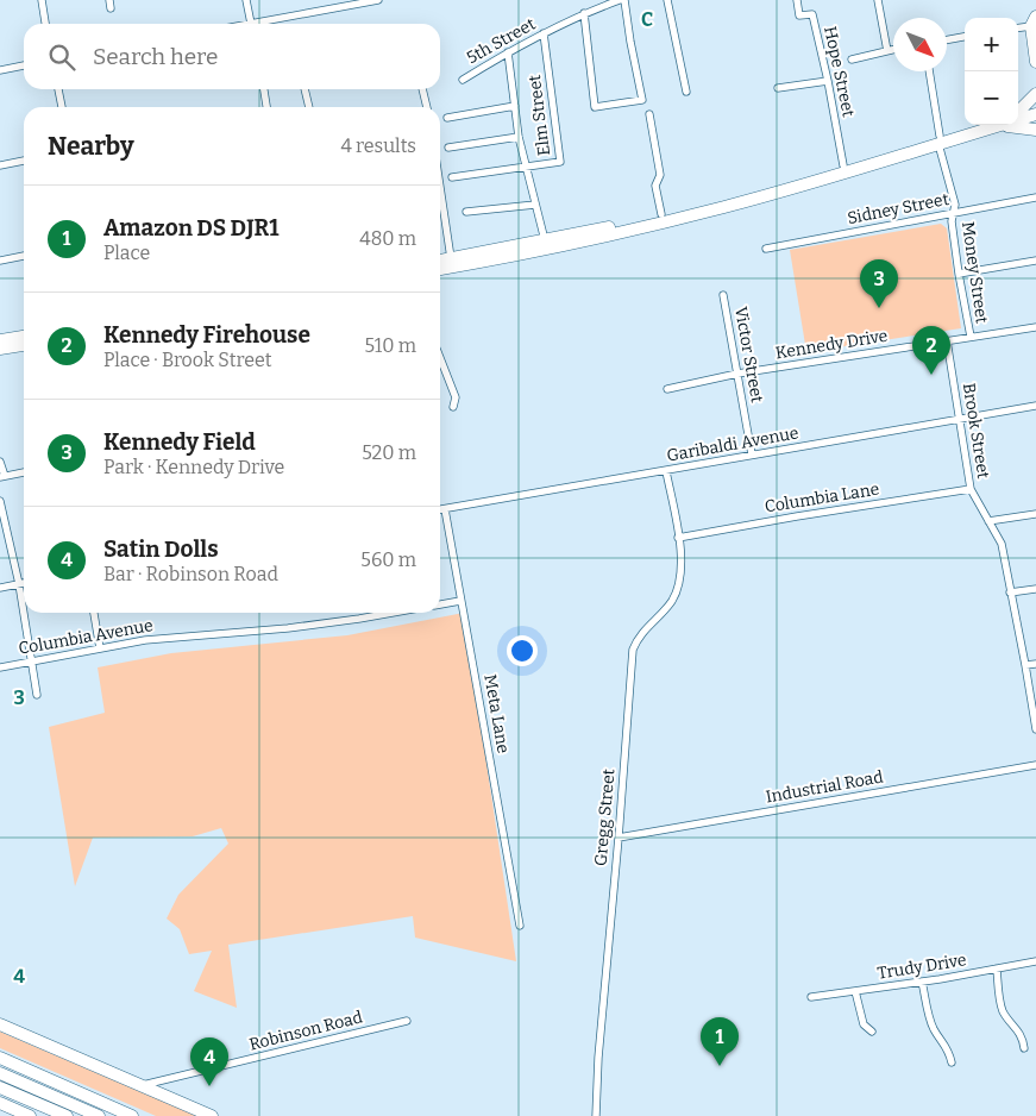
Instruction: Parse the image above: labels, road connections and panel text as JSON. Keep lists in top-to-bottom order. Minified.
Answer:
{"streets":{"street":["5th Street","Hope Street","Elm Street","Sidney Street","Money Street","Kennedy Drive","Victor Street","Brook Street","Garibaldi Avenue","Columbia Lane","Columbia Avenue","Meta Lane","Industrial Road","Gregg Street","Trudy Drive","Robinson Road"]},"crossings":[["5th Street","Elm Street"],["Sidney Street","Money Street"],["Money Street","Kennedy Drive"],["Kennedy Drive","Victor Street"],["Kennedy Drive","Brook Street"],["Victor Street","Garibaldi Avenue"],["Brook Street","Garibaldi Avenue"],["Brook Street","Columbia Lane"],["Garibaldi Avenue","Meta Lane"],["Garibaldi Avenue","Gregg Street"],["Columbia Lane","Gregg Street"],["Industrial Road","Gregg Street"]],"north":"bottom right","page":{"map_buttons":["+","−"],"search":"Search here","heading":["Nearby","4 results"],"list":[{"mark":"1","name":"Amazon DS DJR1","note":"Place","value":"480 m"},{"mark":"2","name":"Kennedy Firehouse","note":"Place · Brook Street","value":"510 m"},{"mark":"3","name":"Kennedy Field","note":"Park · Kennedy Drive","value":"520 m"},{"mark":"4","name":"Satin Dolls","note":"Bar · Robinson Road","value":"560 m"}],"pins":["3","2","1","4"]},"grid":{"columns":["C"],"rows":["3","4"]}}
